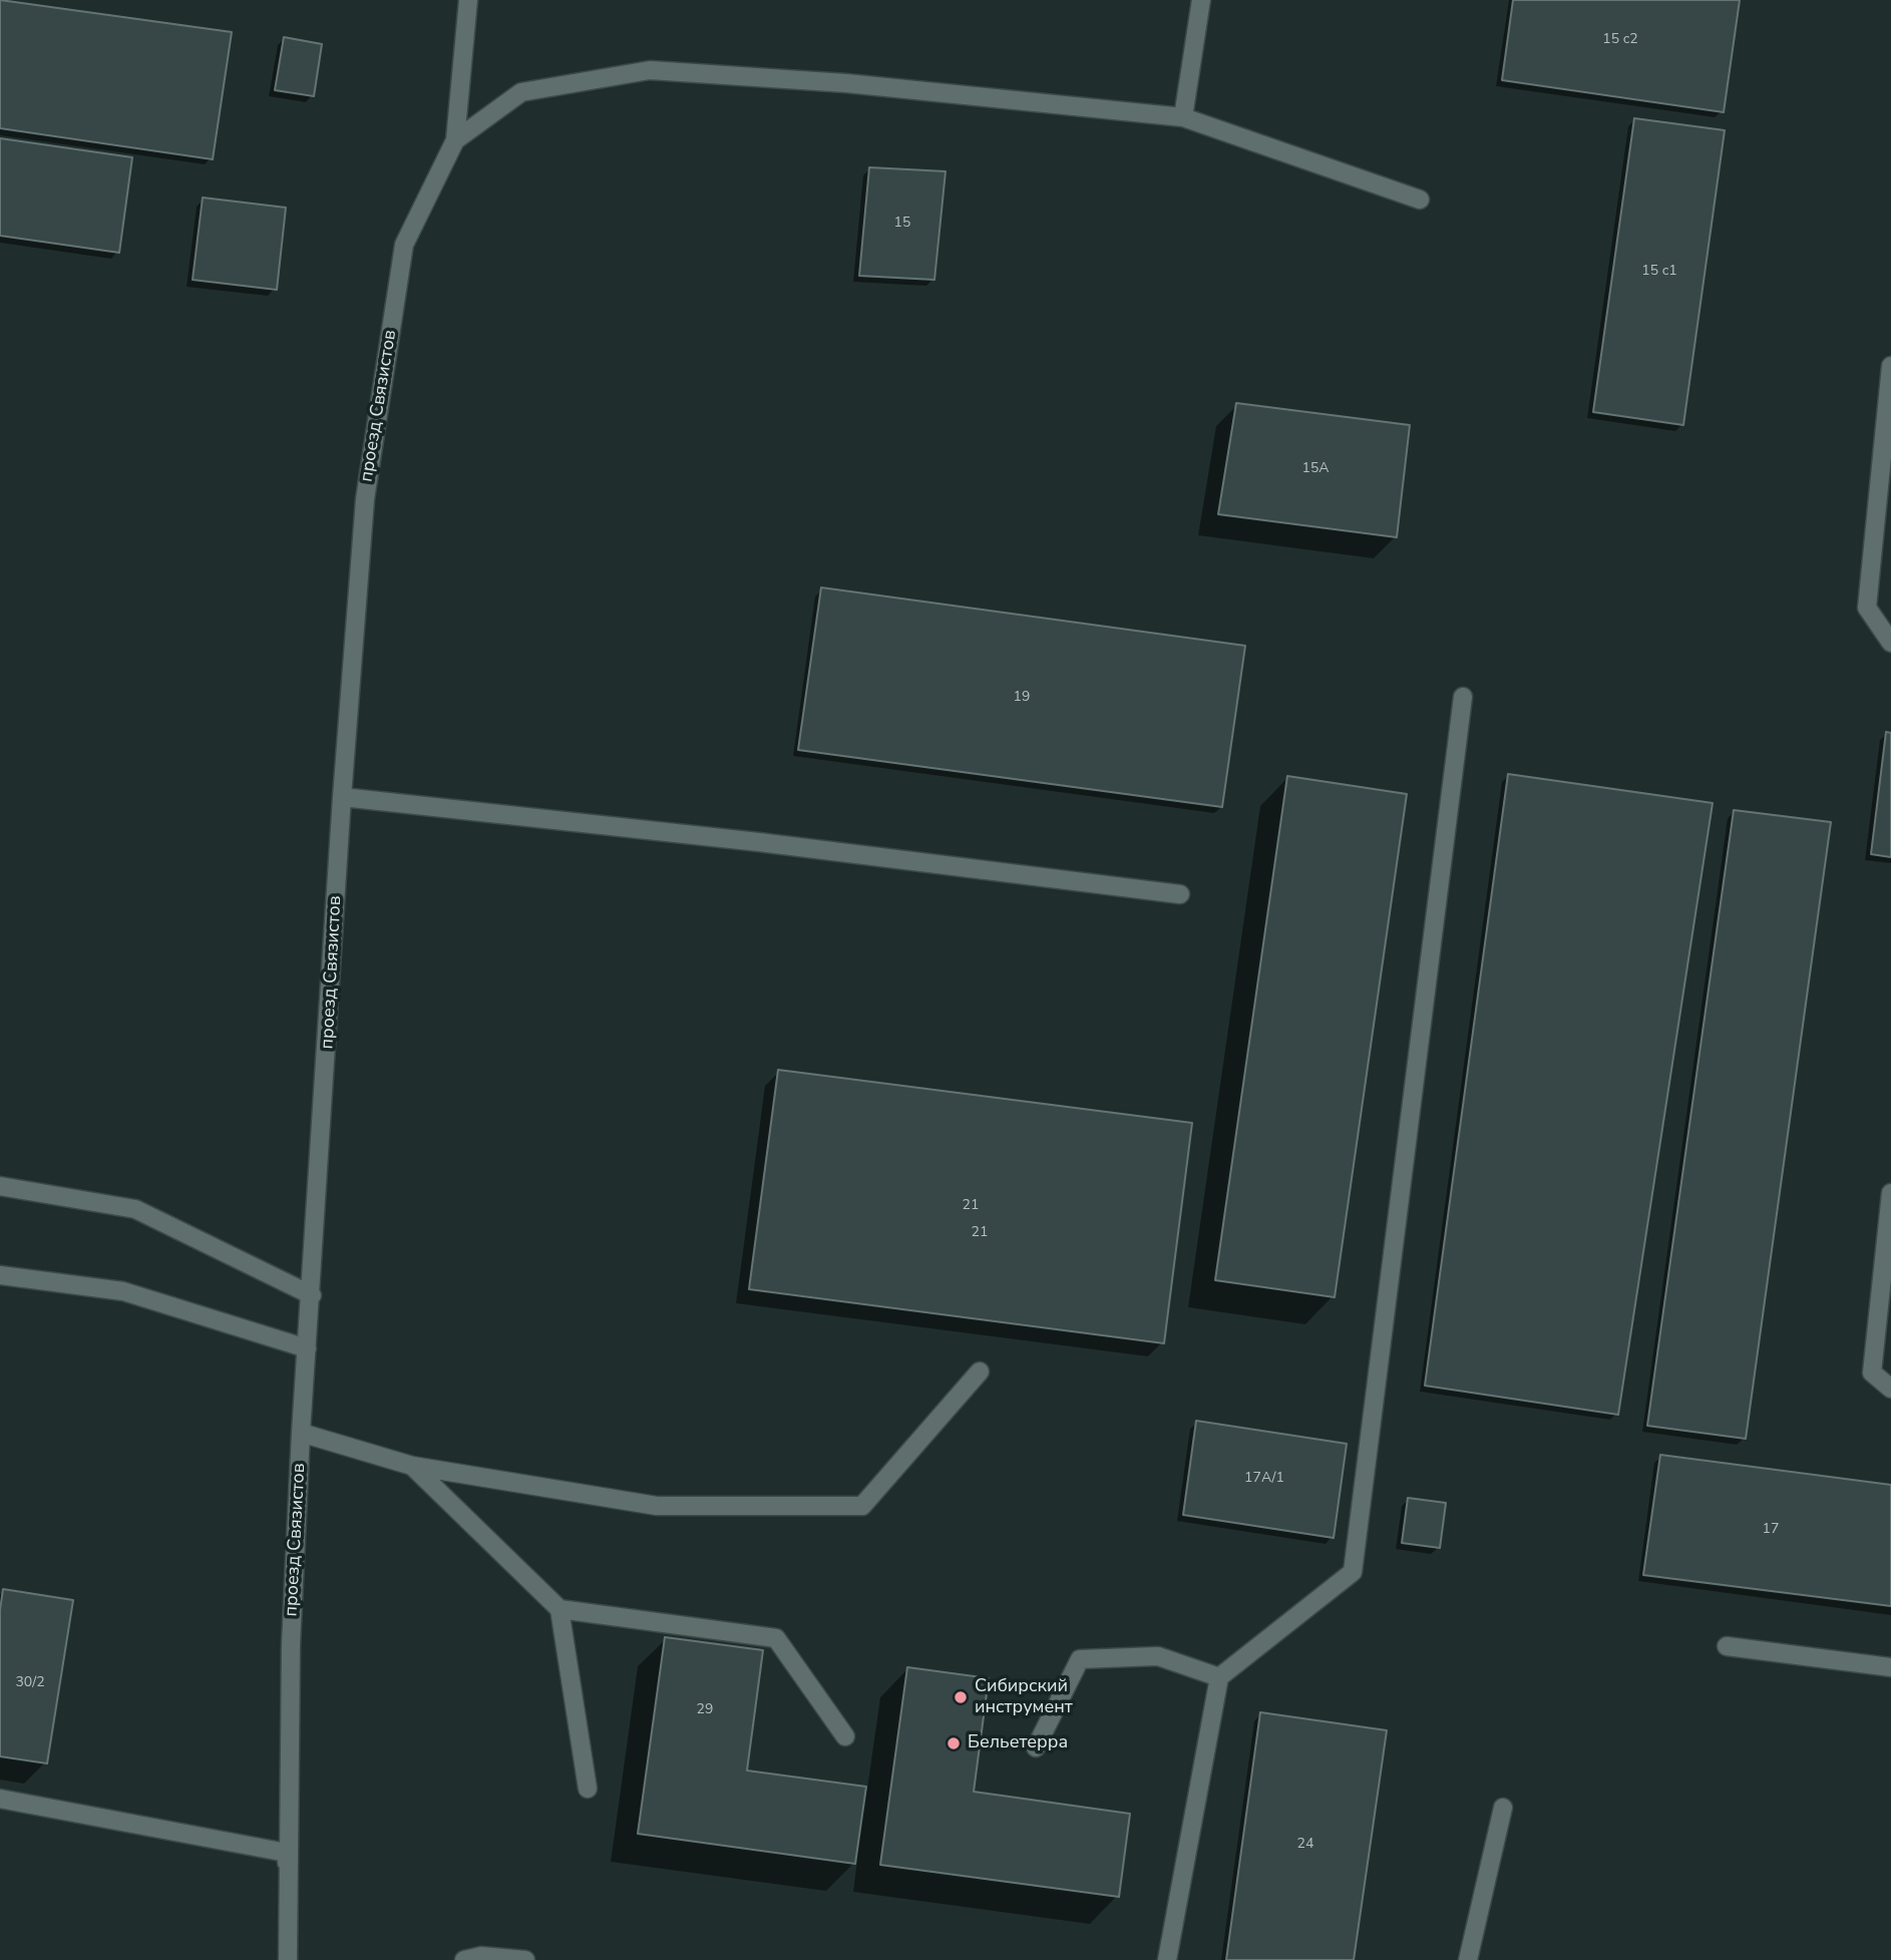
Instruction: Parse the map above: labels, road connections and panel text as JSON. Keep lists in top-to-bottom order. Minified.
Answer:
{"streets":{"lane":["проезд Связистов"]},"places":["Сибирский инструмент","Бельетерра"],"house_numbers":["15 с2","15","15 с1","15А","19","21","21","17А/1","17","30/2","29","24"]}
